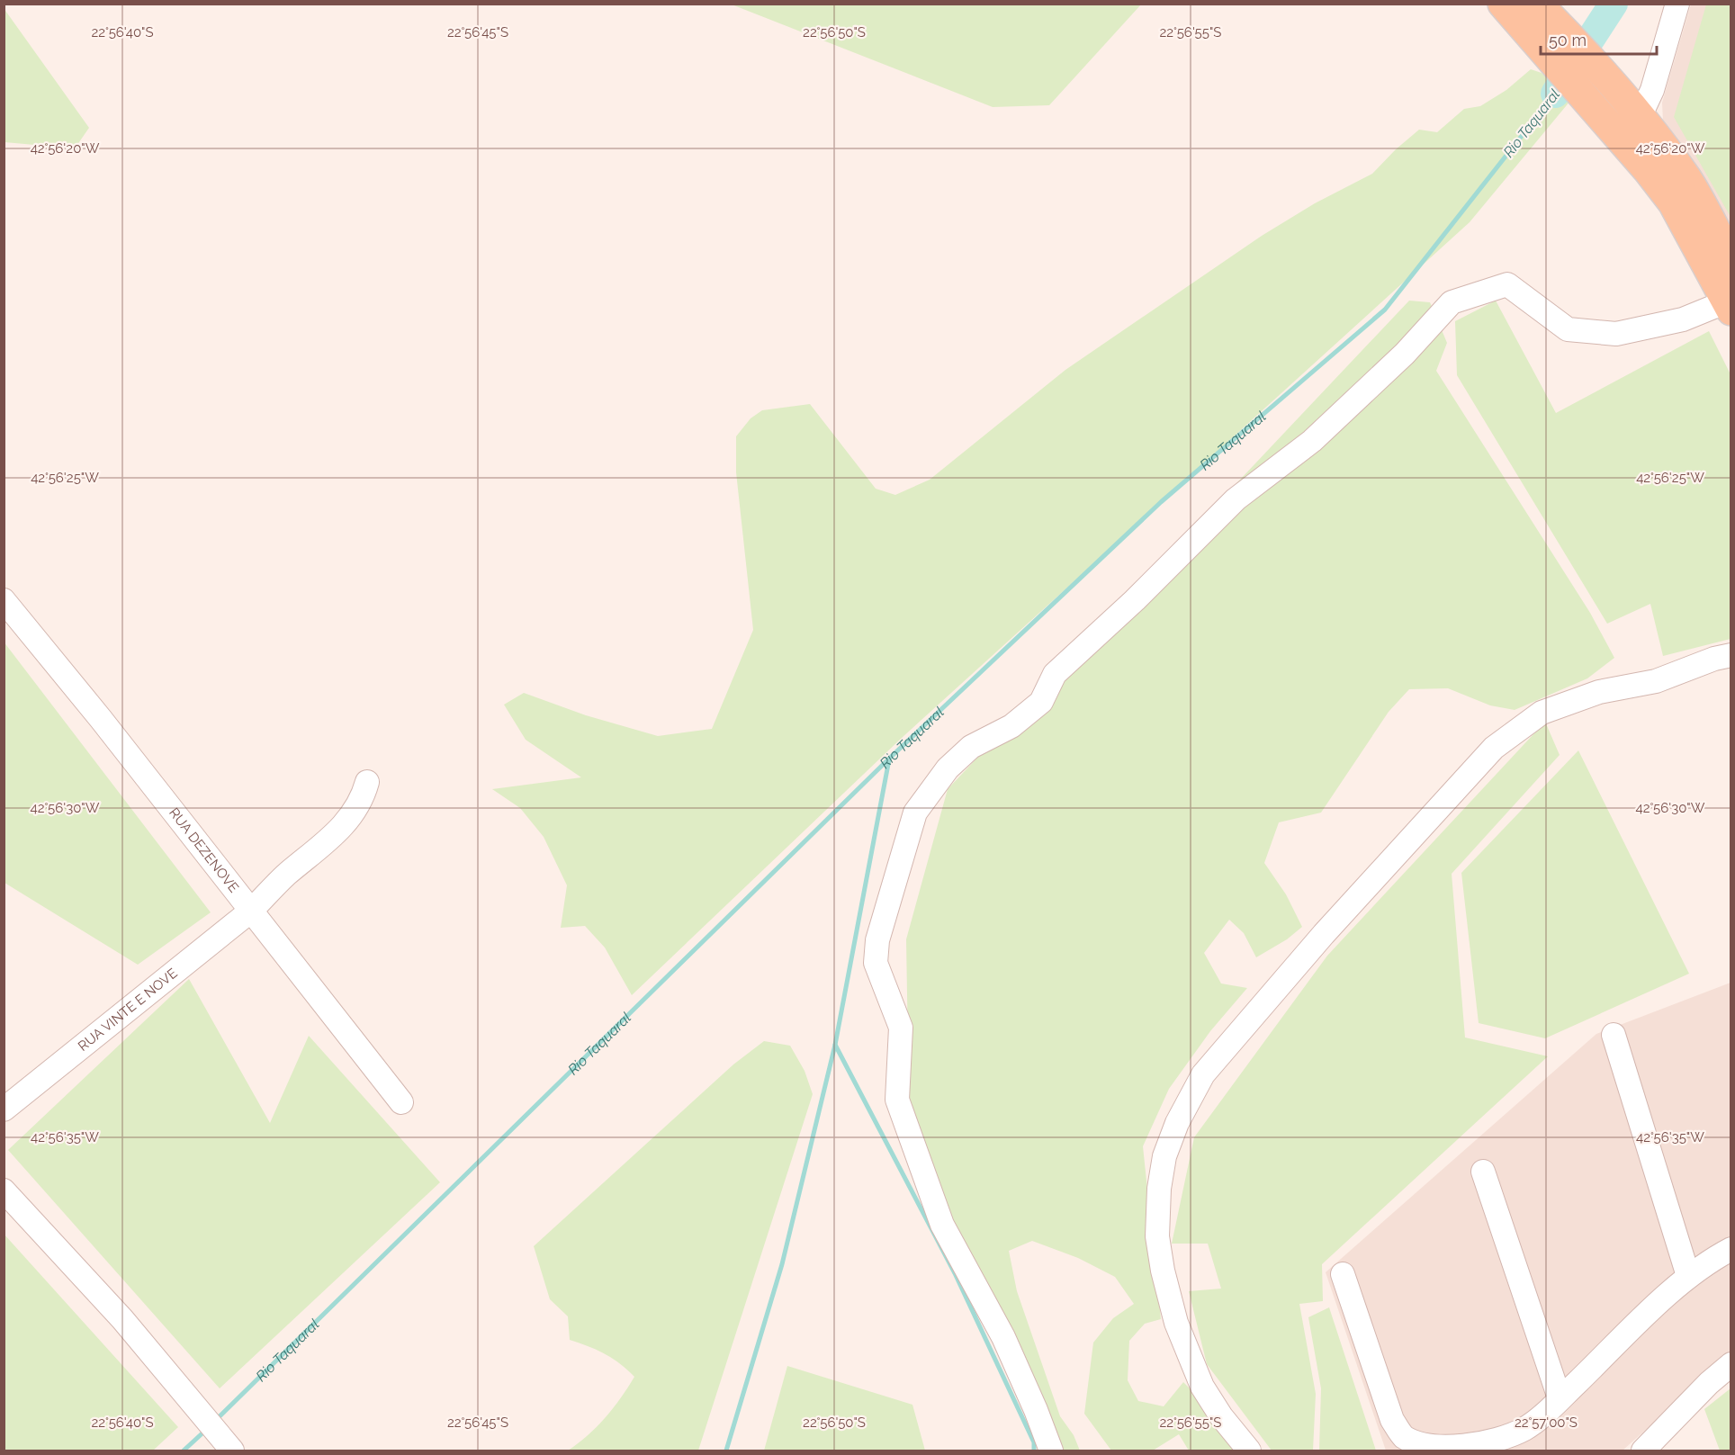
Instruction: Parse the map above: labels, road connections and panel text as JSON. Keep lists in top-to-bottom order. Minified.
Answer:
{"streets":{"street":["RUA DEZENOVE","RUA VINTE E NOVE"]},"crossings":[["RUA DEZENOVE","RUA VINTE E NOVE"]],"water":["Rio Taquaral"],"scale_bar":"50 m","coordinates":["22°56'40\"S","22°56'45\"S","22°56'50\"S","22°56'55\"S","42°56'20\"W","42°56'25\"W","42°56'30\"W","42°56'35\"W","22°57'00\"S"]}
